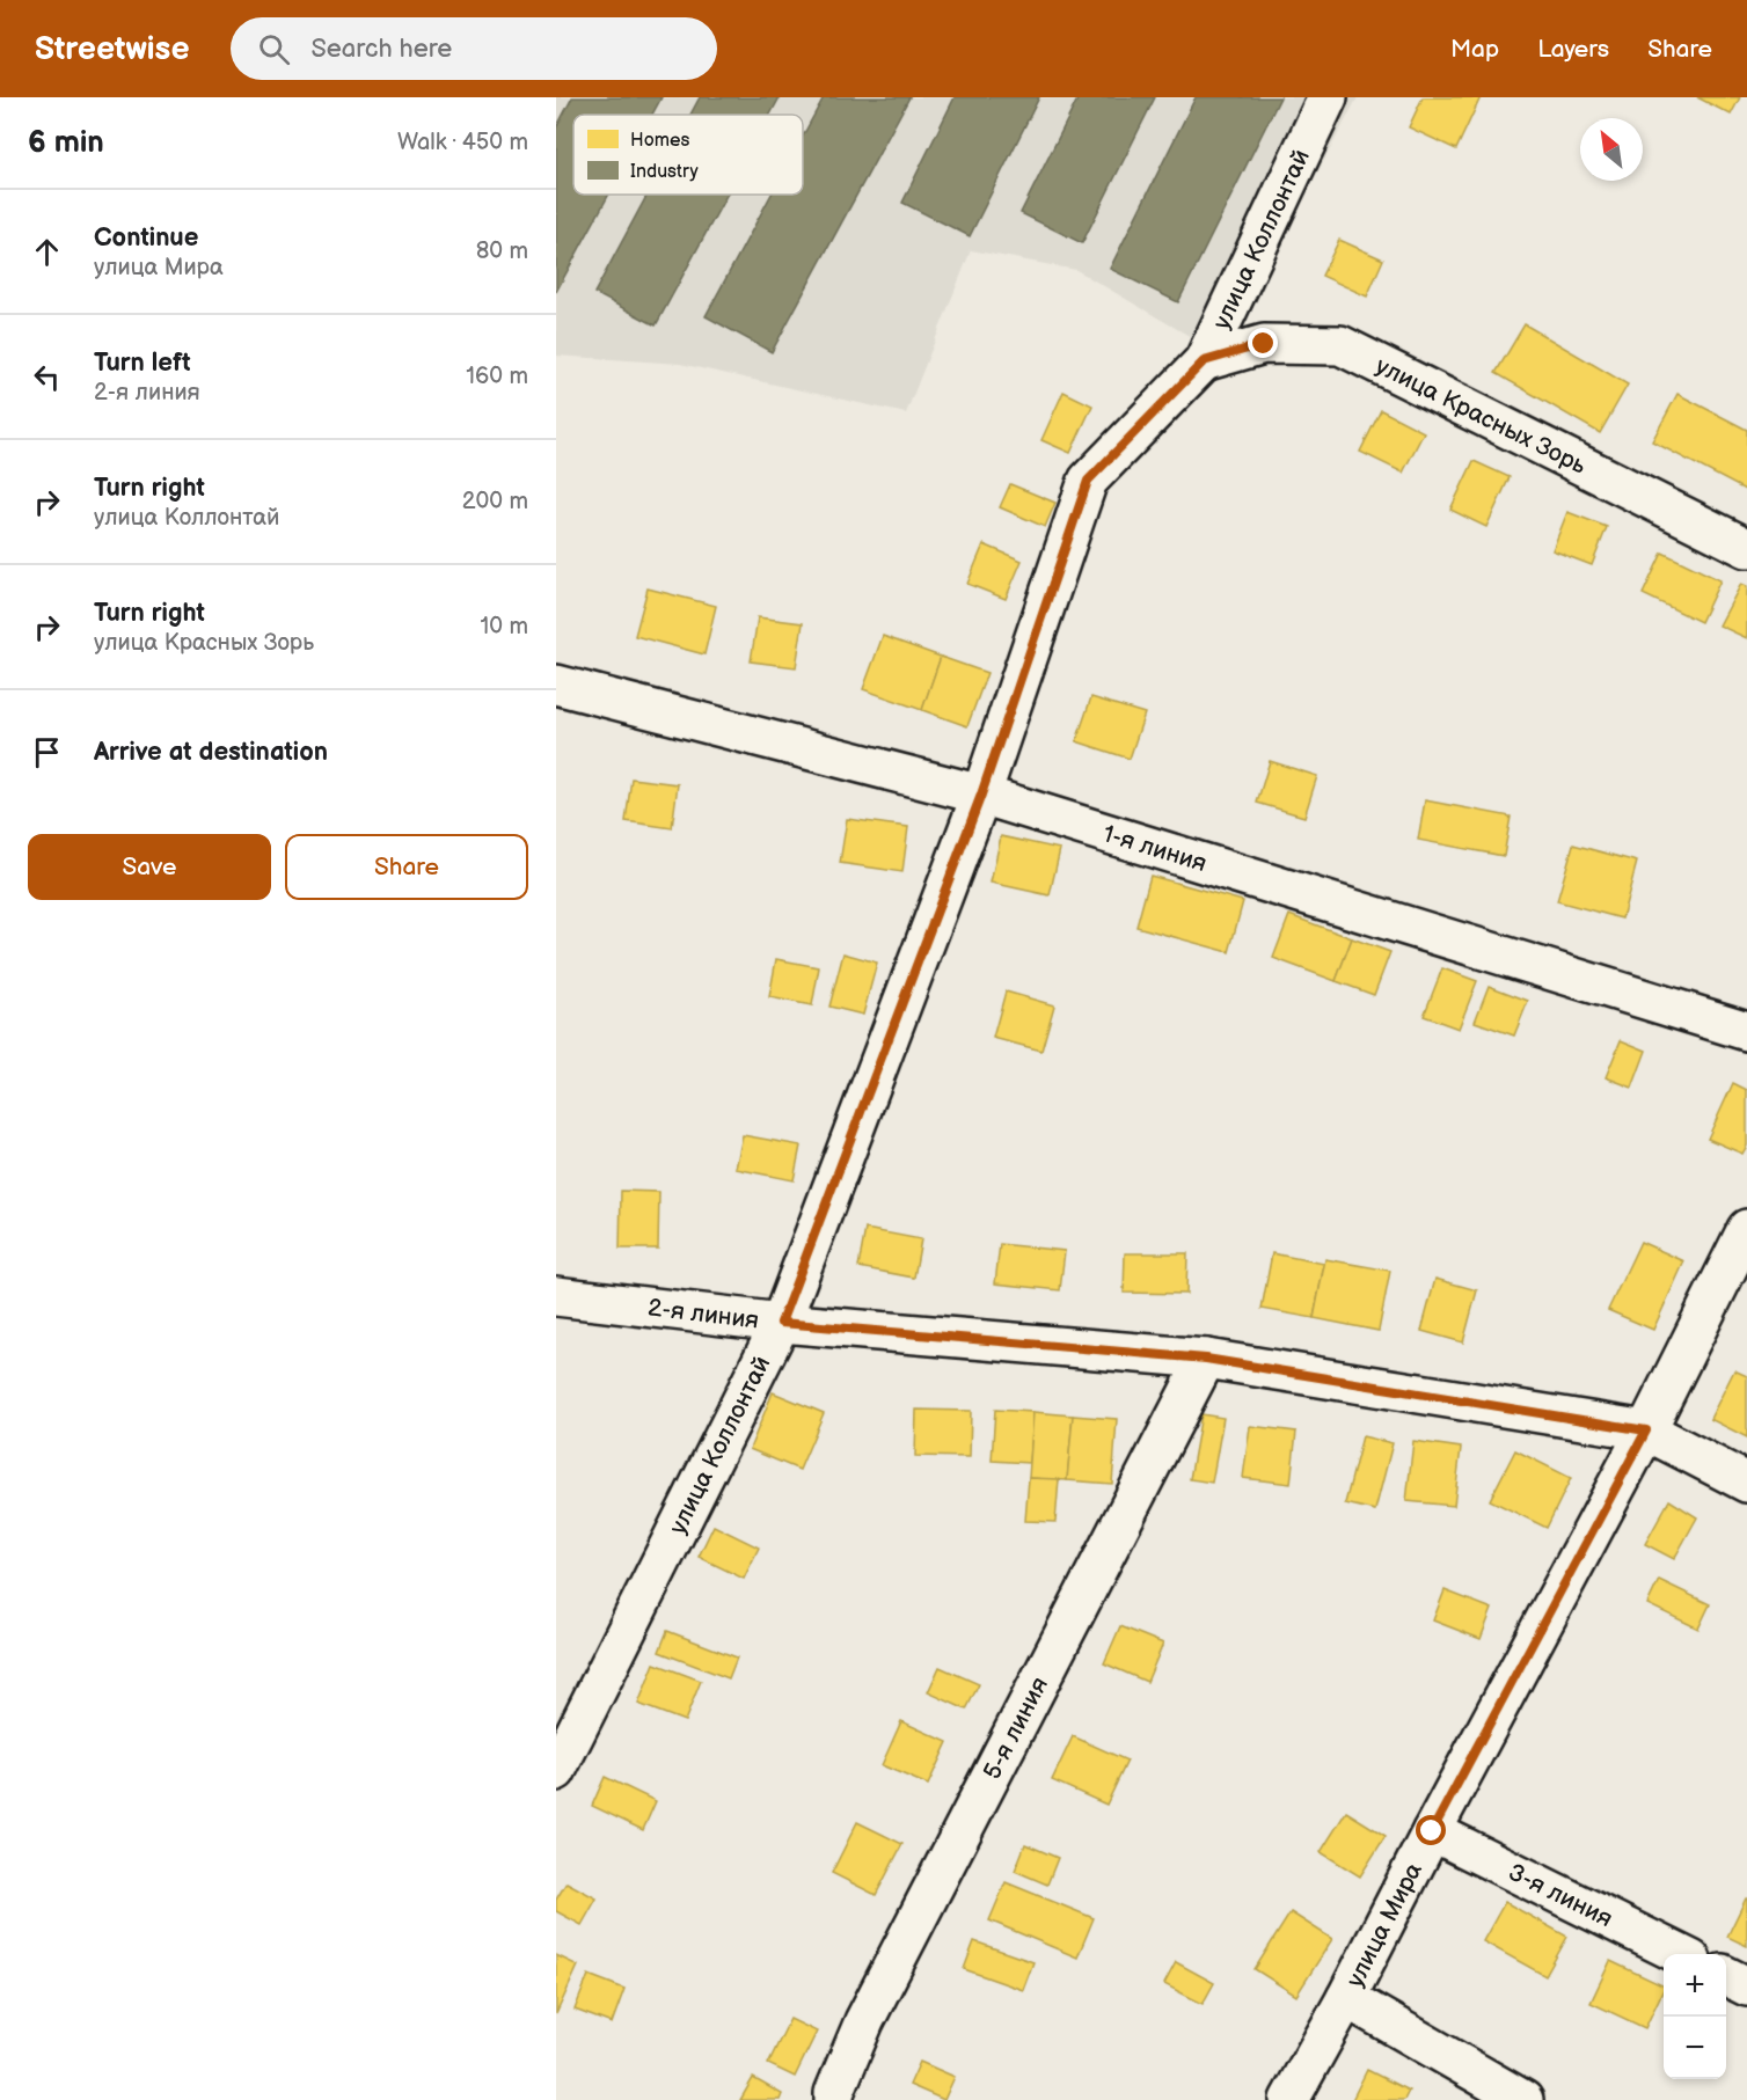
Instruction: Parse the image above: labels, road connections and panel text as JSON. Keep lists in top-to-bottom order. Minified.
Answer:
{"streets":{"street":["улица Коллонтай","улица Красных Зорь","1-я линия","2-я линия","5-я линия","3-я линия","улица Мира"]},"crossings":[["улица Коллонтай","улица Красных Зорь"],["улица Коллонтай","1-я линия"],["улица Коллонтай","2-я линия"],["2-я линия","5-я линия"],["2-я линия","улица Мира"],["3-я линия","улица Мира"]],"legend":["Homes","Industry"],"north":"top left","page":{"header":"Streetwise","search":"Search here","nav":["Map","Layers","Share"],"heading":["6 min","Walk · 450 m"],"list":[["Continue","улица Мира","80 m"],["Turn left","2-я линия","160 m"],["Turn right","улица Коллонтай","200 m"],["Turn right","улица Красных Зорь","10 m"],"Arrive at destination"],"buttons":["Save","Share"],"map_buttons":["+","−"]}}
